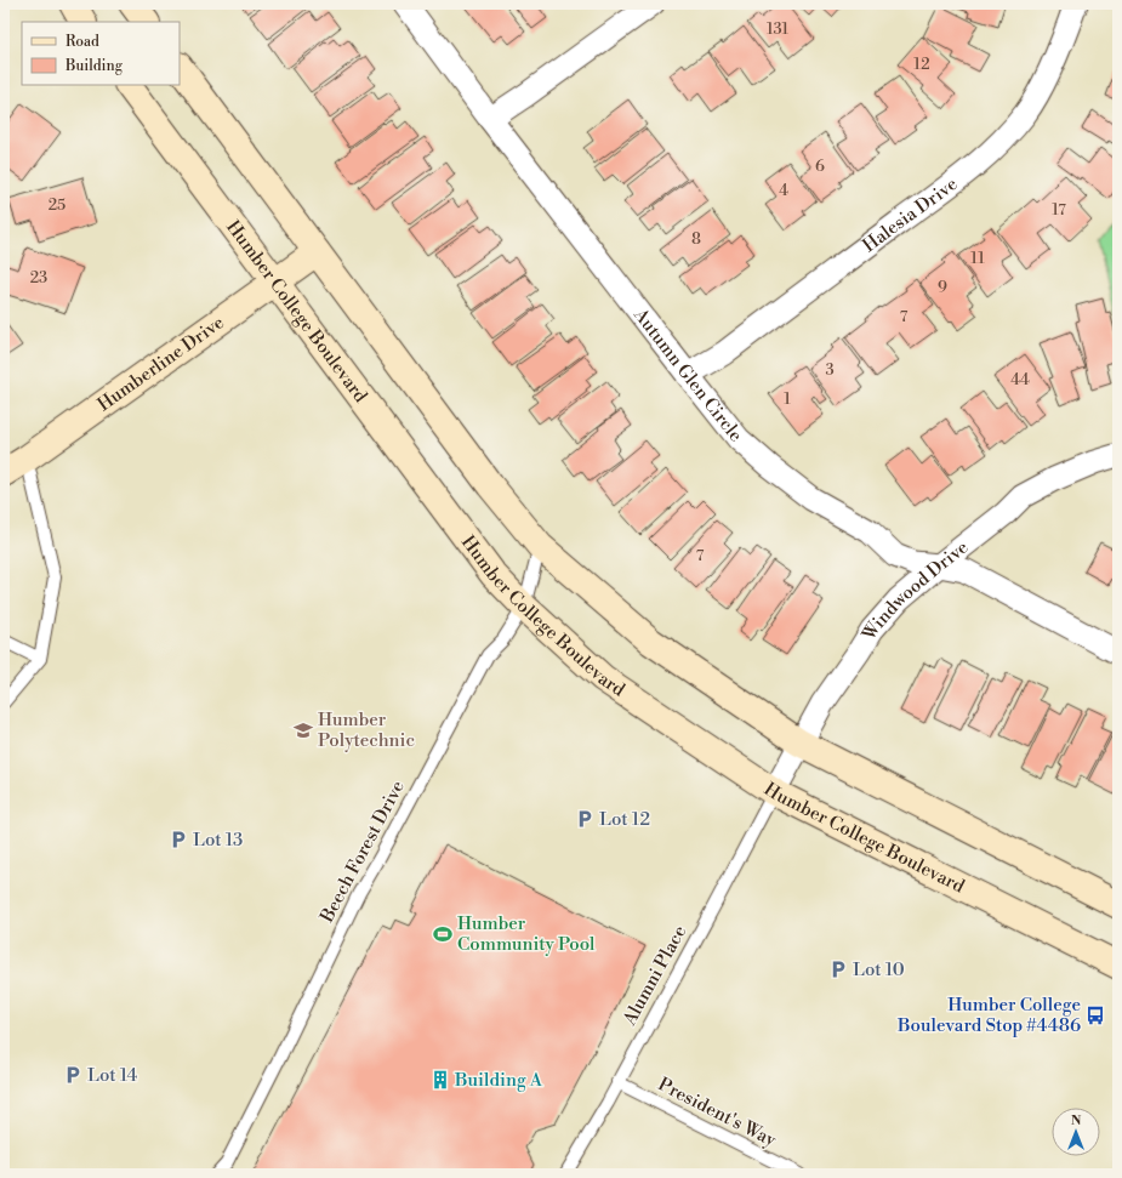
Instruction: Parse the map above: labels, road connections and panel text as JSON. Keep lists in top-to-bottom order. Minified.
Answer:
{"streets":{"street":["Halesia Drive","Humber College Boulevard","Humberline Drive","Autumn Glen Circle","Windwood Drive"],"lane":["Beech Forest Drive","Alumni Place","President's Way"]},"crossings":[["Halesia Drive","Autumn Glen Circle"],["Humber College Boulevard","Humberline Drive"],["Humber College Boulevard","Windwood Drive"],["Humber College Boulevard","Beech Forest Drive"],["Humber College Boulevard","Alumni Place"],["Autumn Glen Circle","Windwood Drive"],["Windwood Drive","Alumni Place"],["Alumni Place","President's Way"]],"places":{"school or university":["Humber Polytechnic"],"parking":["Lot 12","Lot 13","Lot 10","Lot 14"],"sports":["Humber Community Pool"],"bus stop":["Humber College Boulevard Stop #4486"],"building":["Building A"]},"house_numbers":["131","12","6","4","25","17","8","11","23","9","7","3","44","1","7"],"legend":["Road","Building"],"north":"top"}
